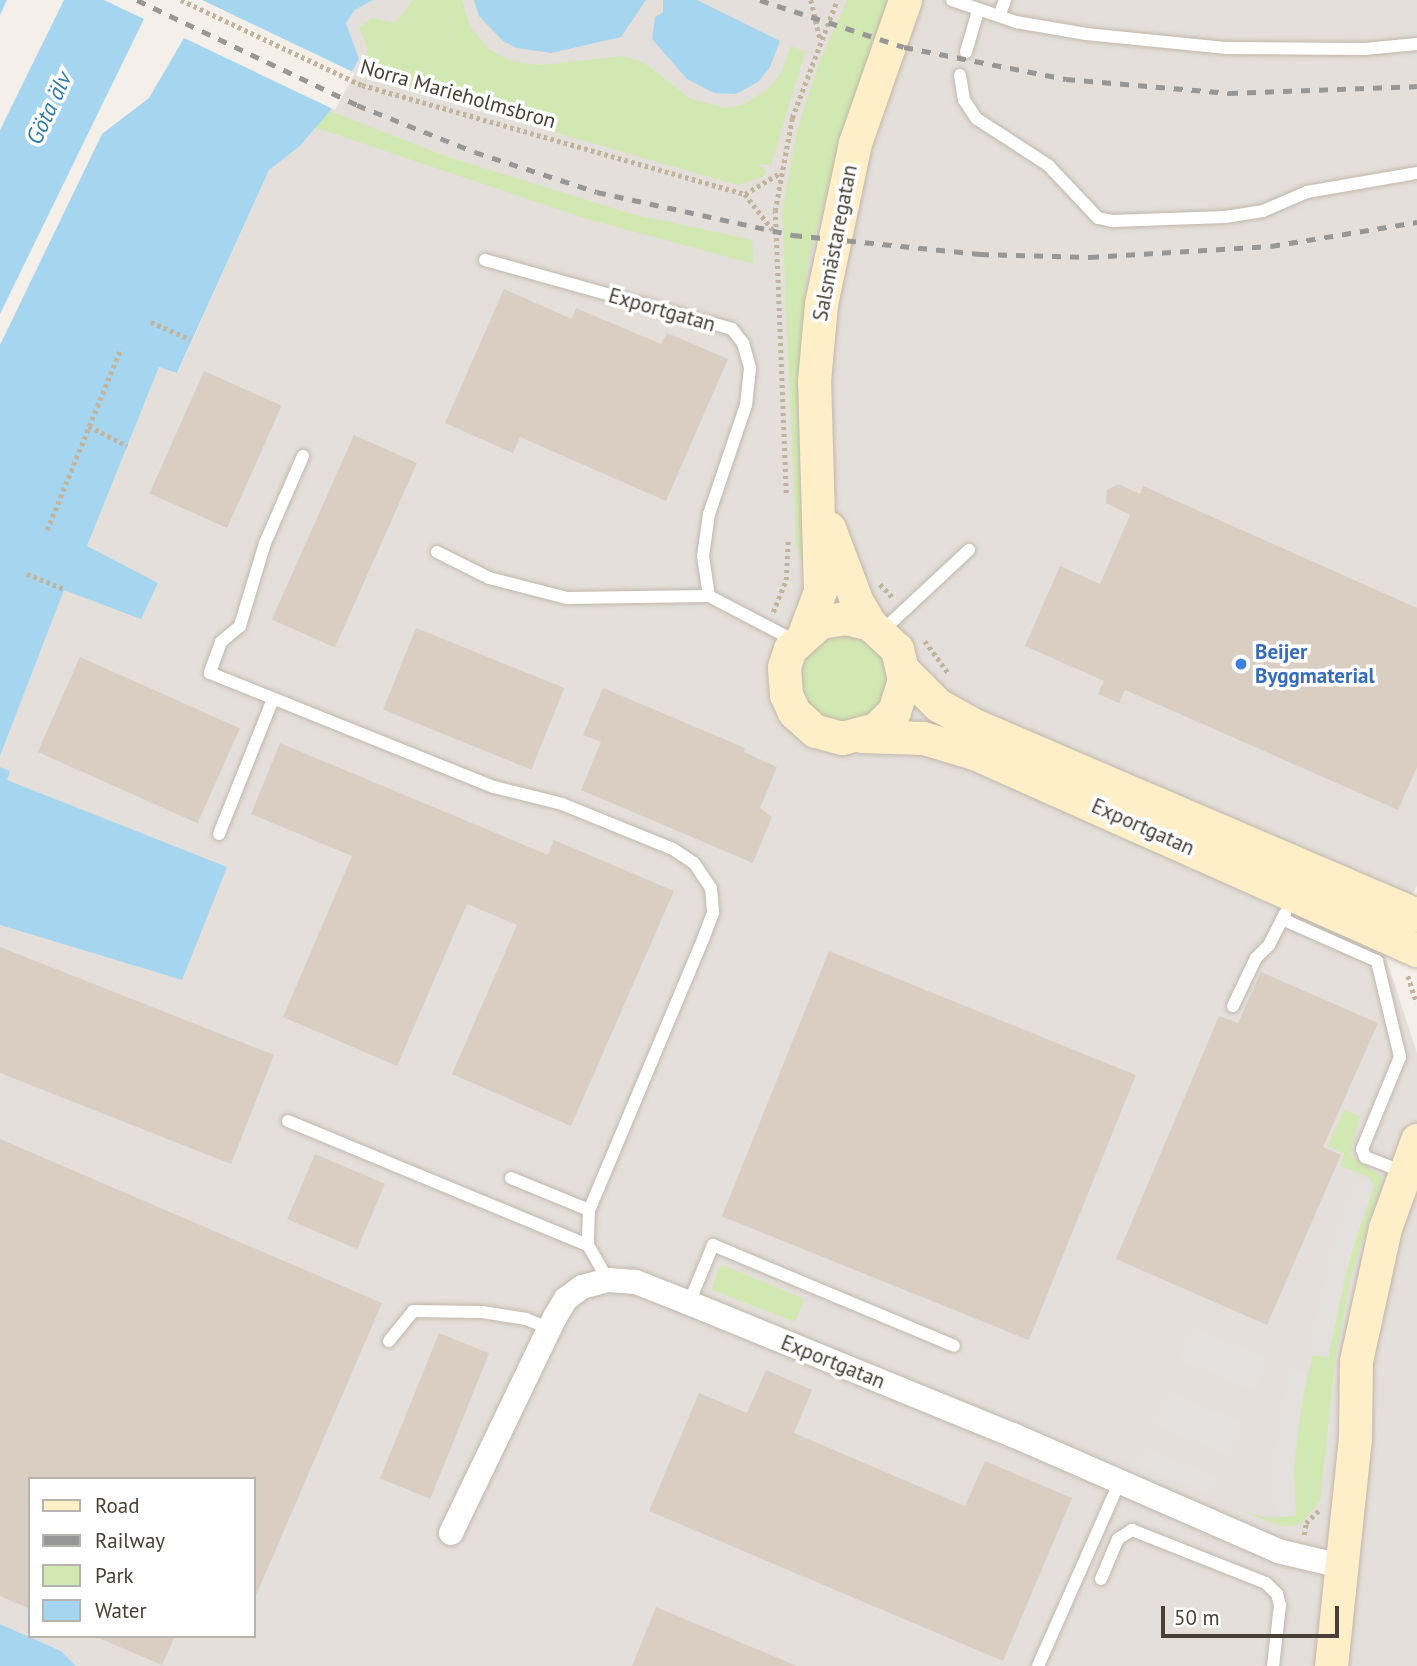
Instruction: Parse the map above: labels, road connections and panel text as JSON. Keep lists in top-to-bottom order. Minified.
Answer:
{"streets":{"street":["Salsmästaregatan","Exportgatan"],"path":["Norra Marieholmsbron"]},"crossings":[["Salsmästaregatan","Exportgatan"]],"water":["Göta älv"],"places":["Beijer Byggmaterial"],"legend":["Road","Railway","Park","Water"],"scale_bar":"50 m"}
